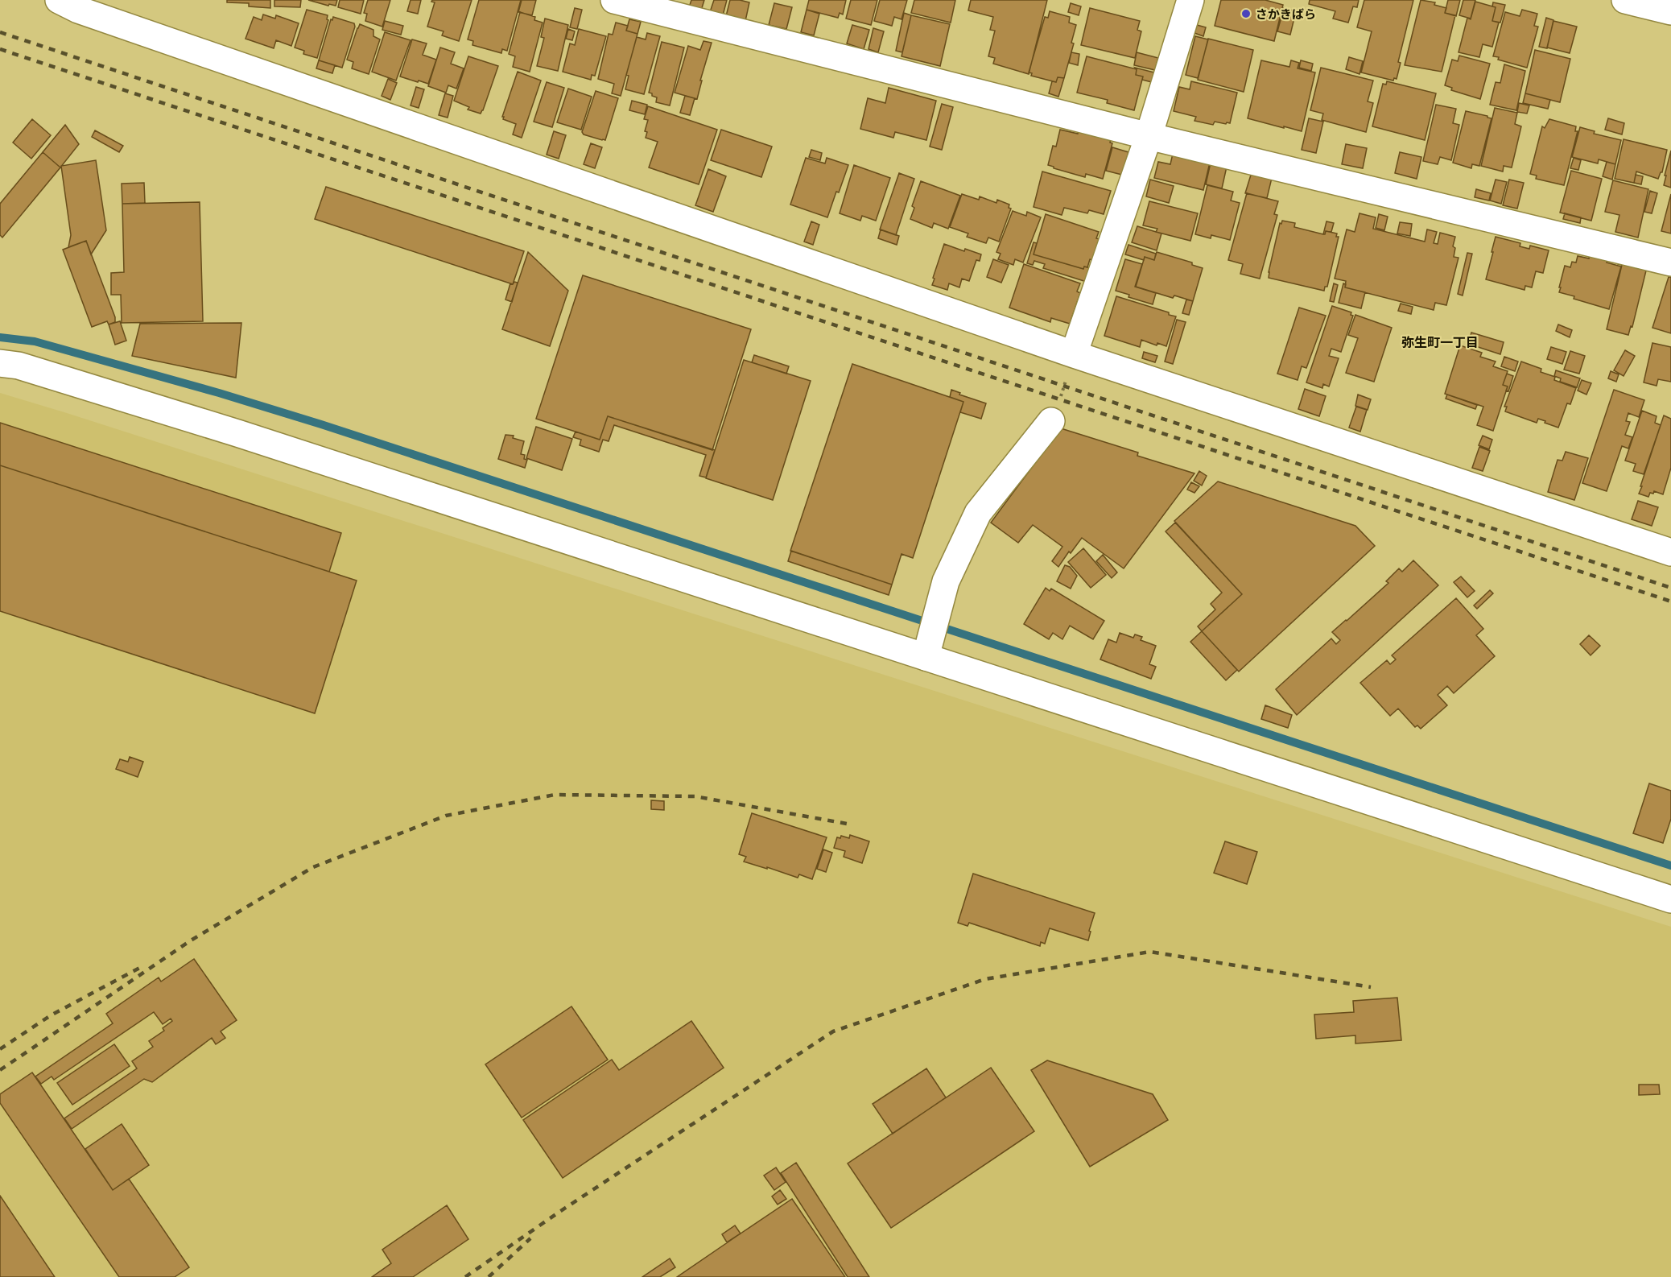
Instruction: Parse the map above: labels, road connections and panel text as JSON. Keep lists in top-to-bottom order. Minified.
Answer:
{"districts":["弥生町一丁目"],"places":["さかきばら"]}
